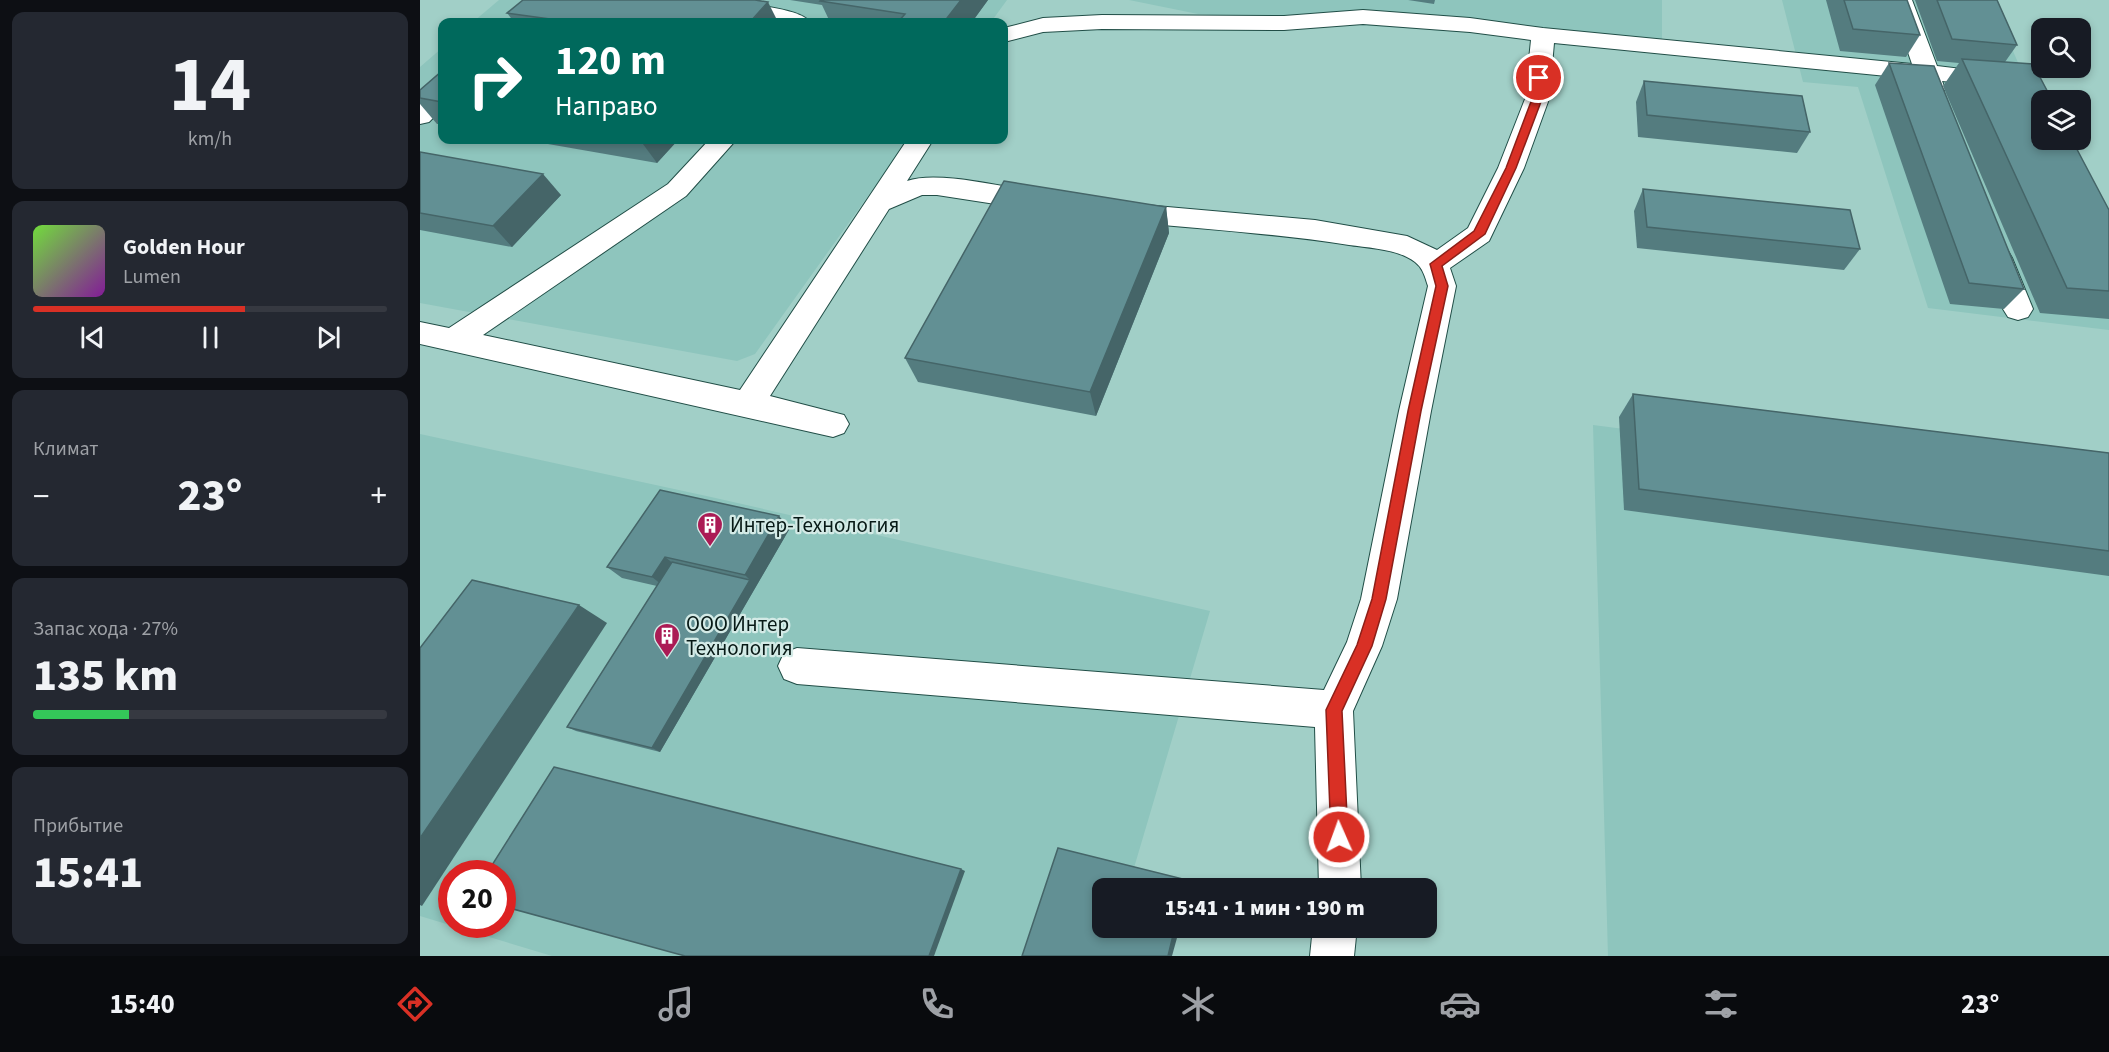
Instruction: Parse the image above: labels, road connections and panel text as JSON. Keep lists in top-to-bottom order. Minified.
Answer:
{"places":{"building":["Интер-Технология","ООО Интер Технология"]},"page":{"tile":[["14","km/h"],"Климат",["Запас хода · 27%","135 km"],["Прибытие","15:41"]],"turn":["120 m","Направо"],"song":["Golden Hour","Lumen"],"heat":["−","23°","+"],"limit":"20","trip":"15:41 · 1 мин · 190 m","tabs":["15:40","23°"]}}
